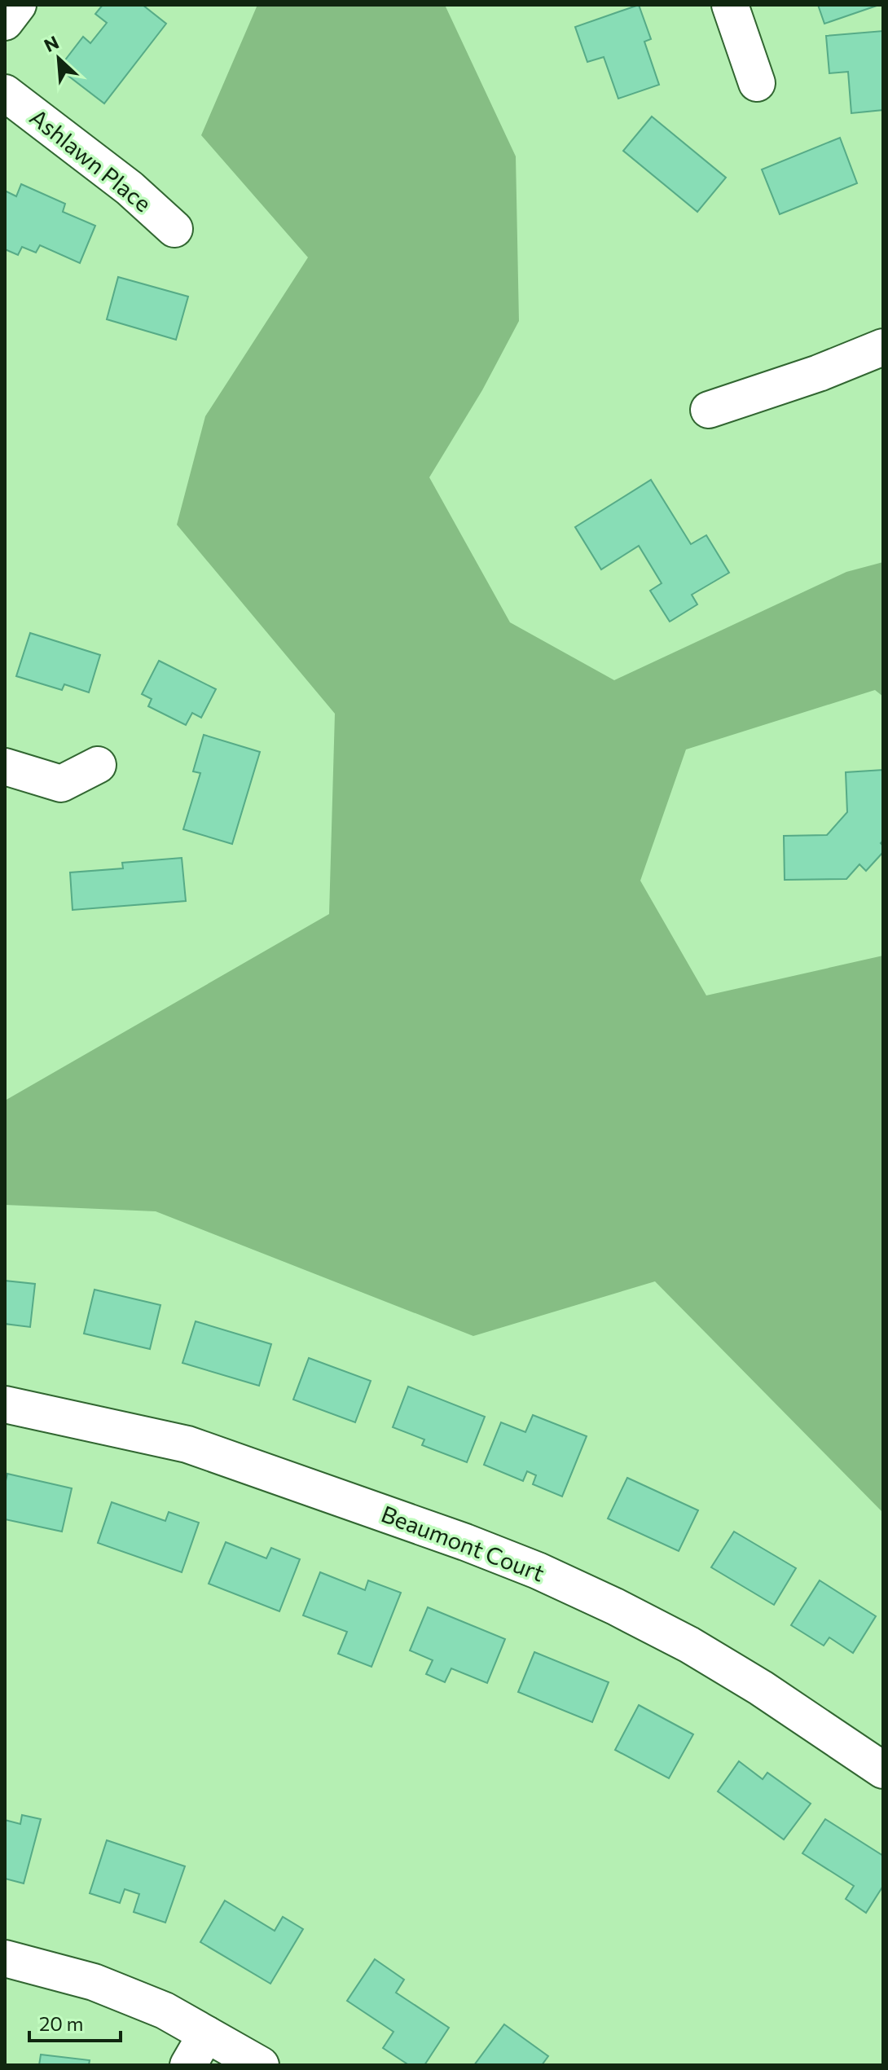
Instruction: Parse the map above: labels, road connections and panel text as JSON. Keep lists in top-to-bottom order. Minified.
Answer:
{"streets":{"street":["Ashlawn Place","Beaumont Court"]},"scale_bar":"20 m","north":"top left"}
